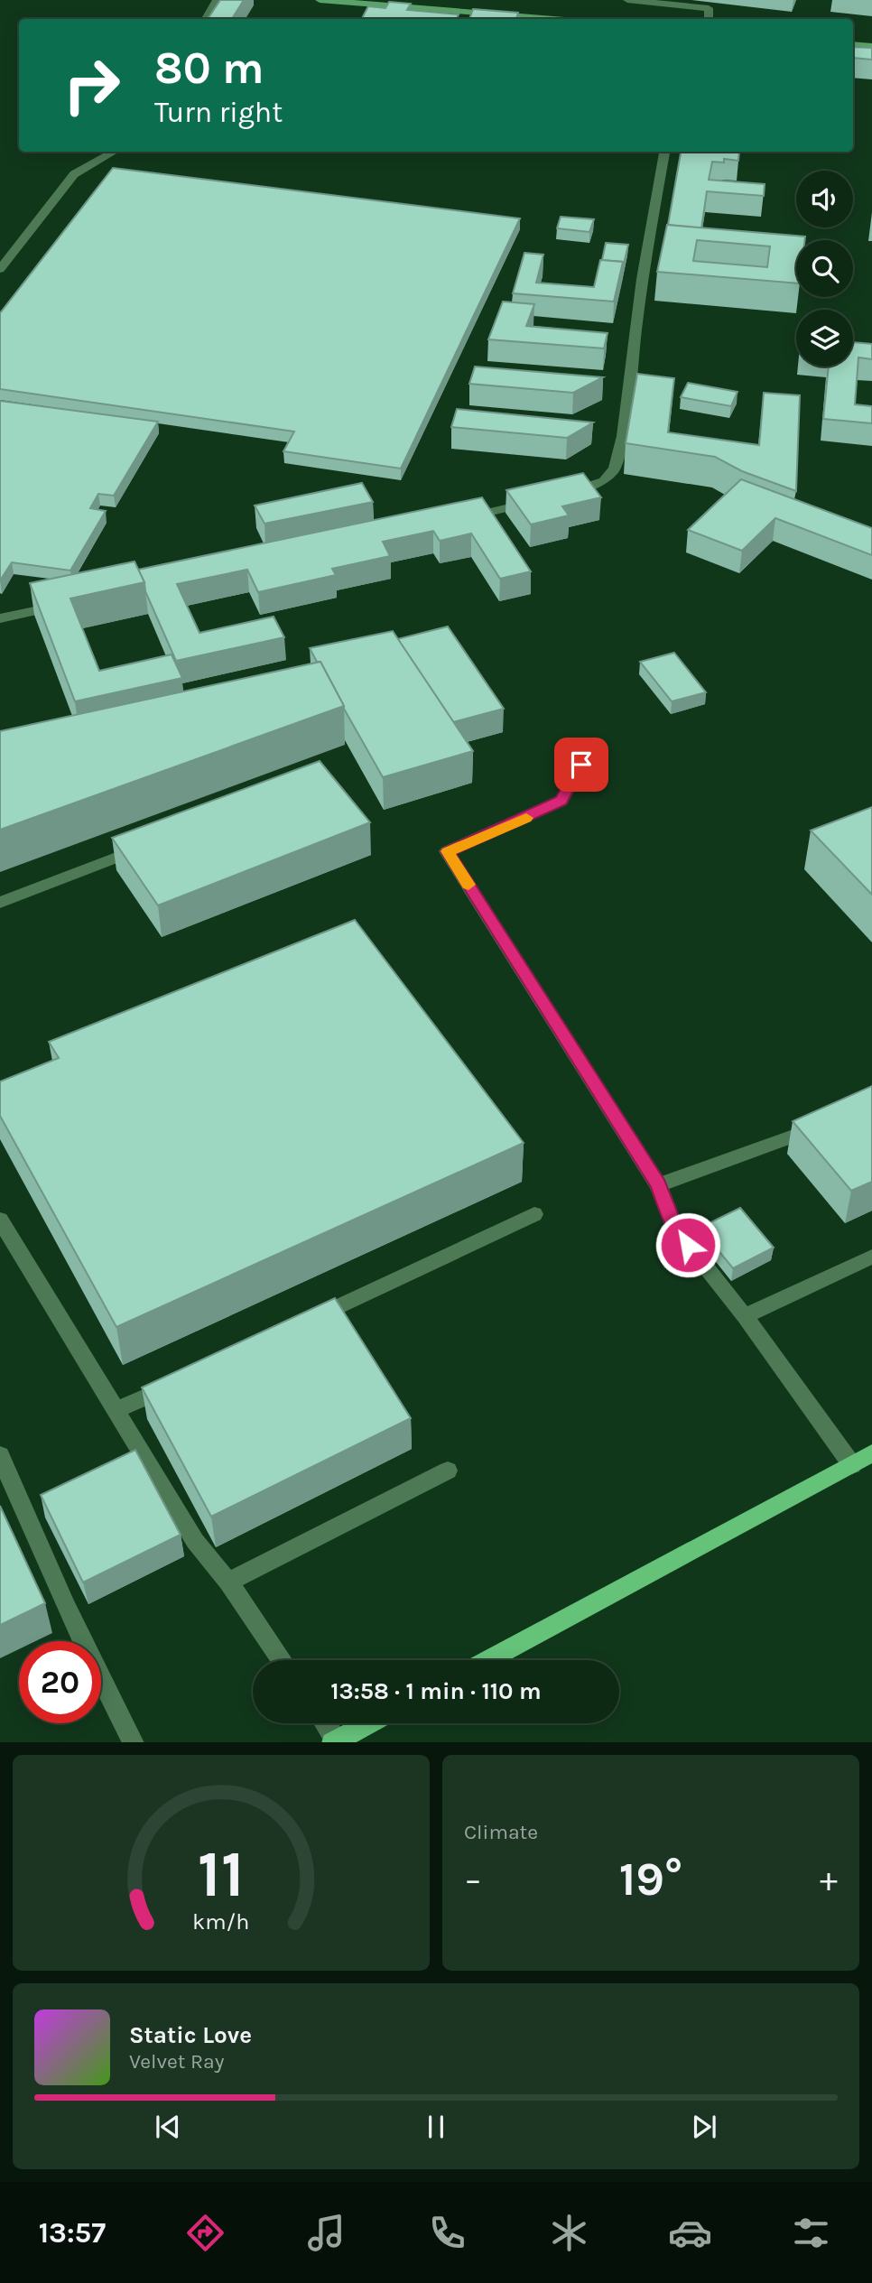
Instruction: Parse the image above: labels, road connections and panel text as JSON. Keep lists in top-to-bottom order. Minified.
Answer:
{"page":{"turn":["80 m","Turn right"],"limit":"20","trip":"13:58 · 1 min · 110 m","tile":"Climate","heat":["−","19°","+"],"song":["Static Love","Velvet Ray"],"tabs":"13:57","gauge":["11","km/h"]}}
